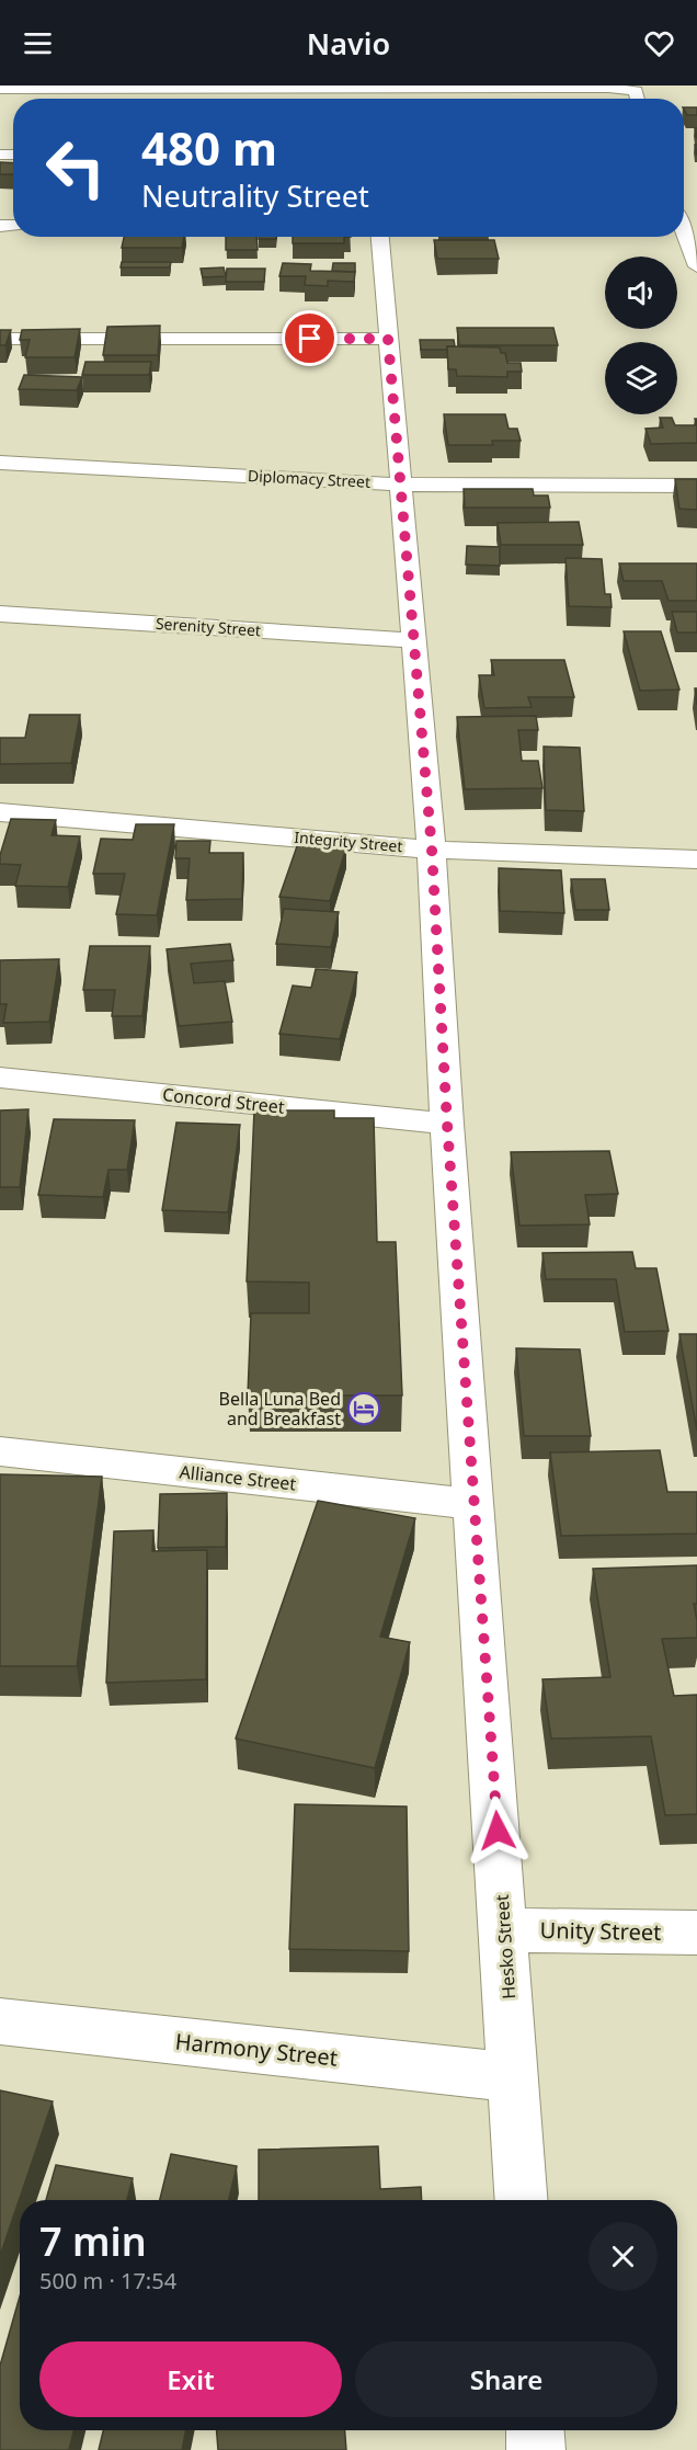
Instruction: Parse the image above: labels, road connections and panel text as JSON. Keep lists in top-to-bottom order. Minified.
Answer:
{"streets":{"street":["Diplomacy Street","Serenity Street","Integrity Street","Concord Street","Alliance Street","Unity Street","Hesko Street","Harmony Street"]},"crossings":[["Diplomacy Street","Hesko Street"],["Serenity Street","Hesko Street"],["Integrity Street","Hesko Street"],["Concord Street","Hesko Street"],["Alliance Street","Hesko Street"],["Unity Street","Hesko Street"],["Hesko Street","Harmony Street"]],"places":{"hotel":["Bella Luna Bed and Breakfast"]},"page":{"header":"Navio","turn":["480 m","Neutrality Street"],"heading":["7 min","500 m · 17:54"],"buttons":["Exit","Share"]}}
